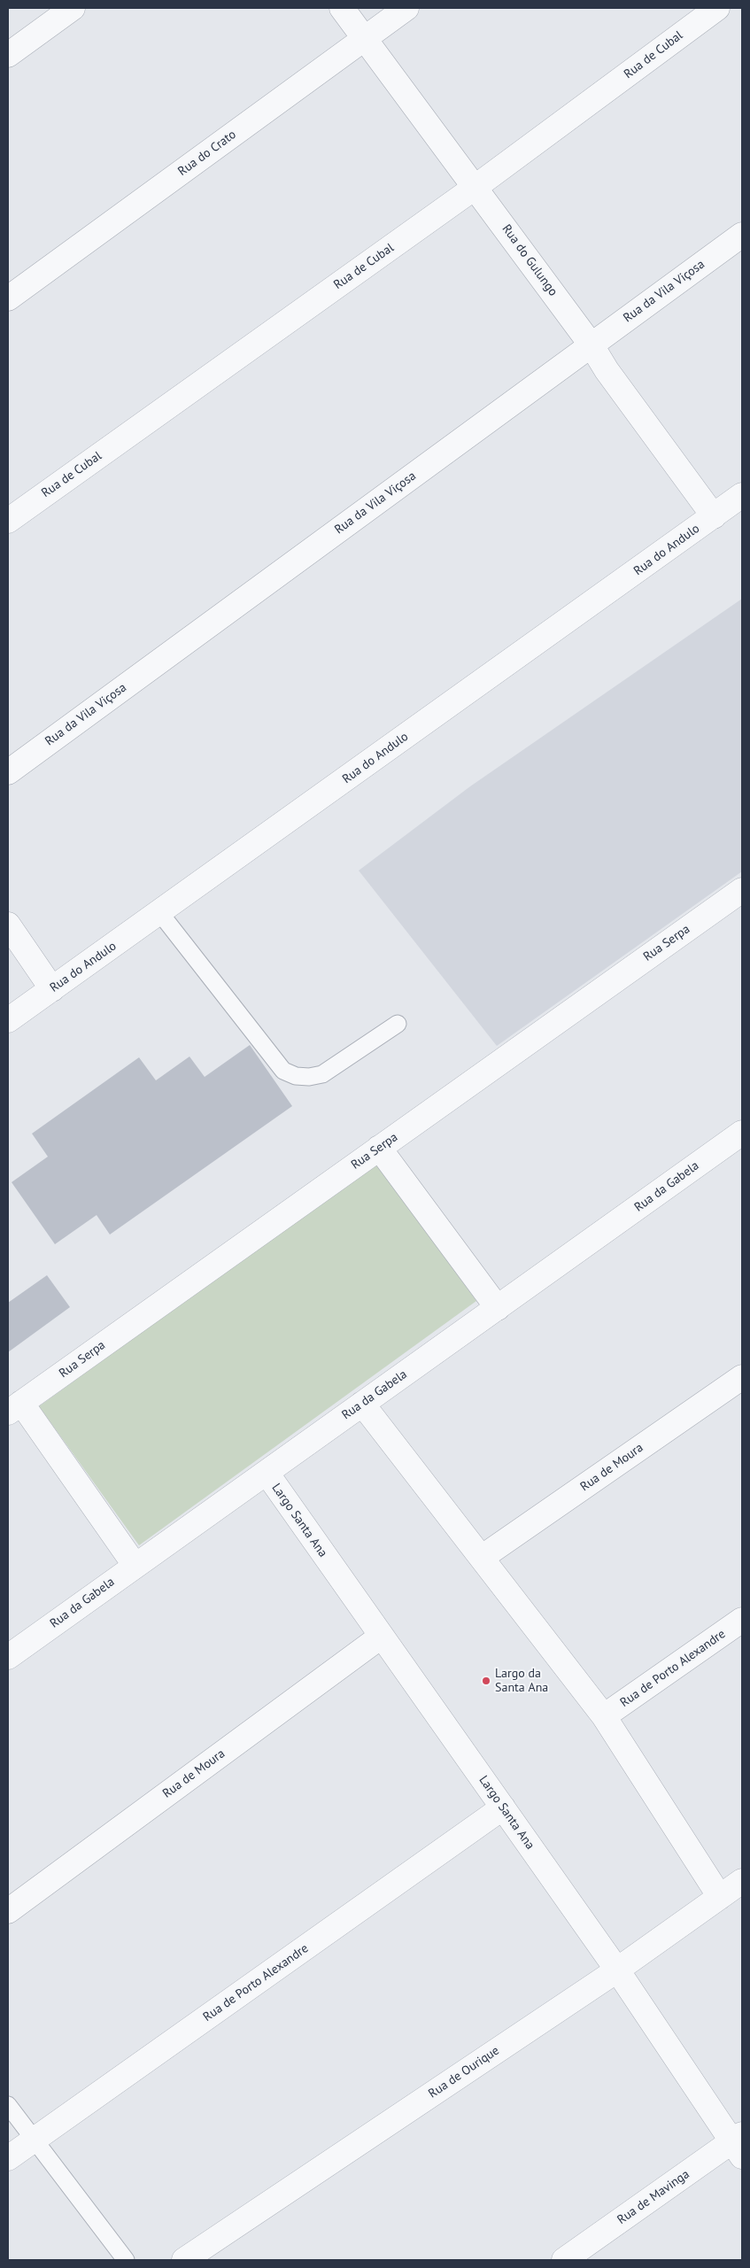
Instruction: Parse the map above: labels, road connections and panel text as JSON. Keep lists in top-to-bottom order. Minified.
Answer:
{"streets":{"street":["Rua de Cubal","Rua do Crato","Rua do Gulungo","Rua da Vila Viçosa","Rua do Andulo","Rua Serpa","Rua da Gabela","Rua de Moura","Largo Santa Ana","Rua de Porto Alexandre","Rua de Ourique","Rua de Mavinga"]},"crossings":[["Rua de Cubal","Rua do Gulungo"],["Rua do Crato","Rua do Gulungo"],["Rua do Gulungo","Rua da Vila Viçosa"],["Rua do Gulungo","Rua do Andulo"],["Rua da Gabela","Largo Santa Ana"],["Rua de Moura","Largo Santa Ana"],["Largo Santa Ana","Rua de Porto Alexandre"],["Largo Santa Ana","Rua de Ourique"],["Largo Santa Ana","Rua de Mavinga"]],"places":["Largo da Santa Ana"]}
